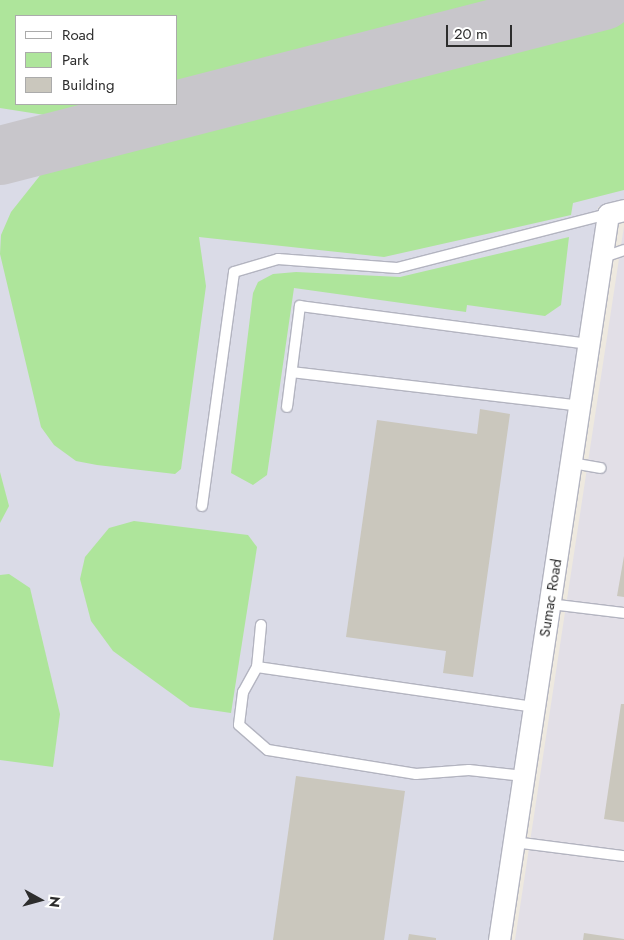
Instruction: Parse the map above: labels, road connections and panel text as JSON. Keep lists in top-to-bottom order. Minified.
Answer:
{"streets":{"street":["Sumac Road"]},"legend":["Road","Park","Building"],"scale_bar":"20 m","north":"right"}
